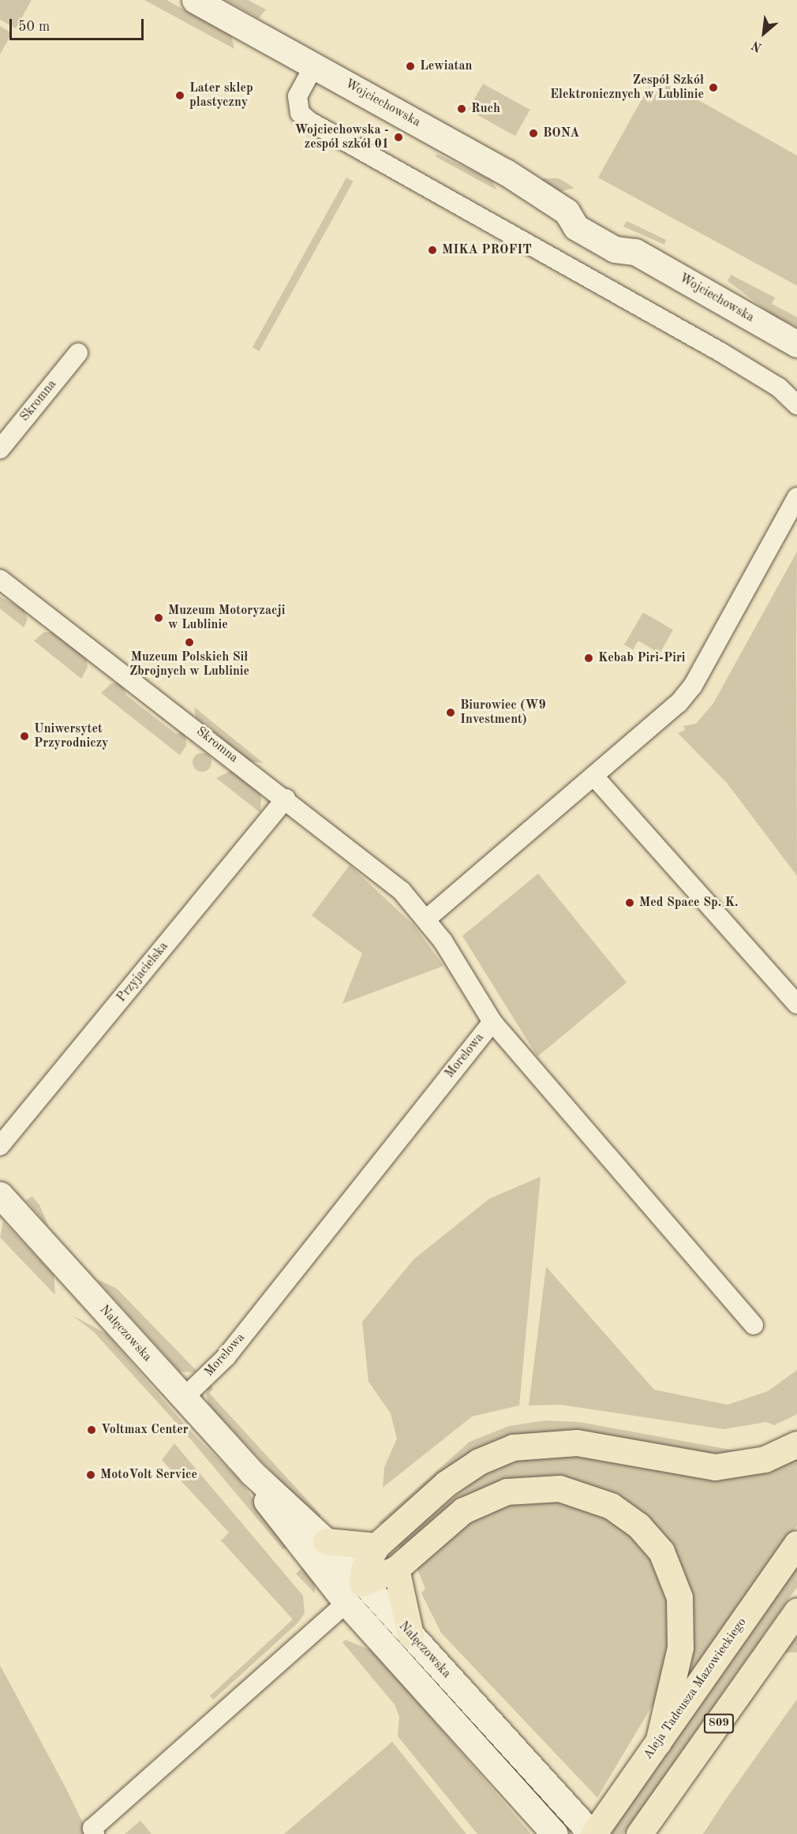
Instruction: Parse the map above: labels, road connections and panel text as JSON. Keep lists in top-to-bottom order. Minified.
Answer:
{"streets":{"main road":["Aleja Tadeusza Mazowieckiego","809"],"street":["Wojciechowska","Skromna","Przyjacielska","Morelowa","Nałęczowska"]},"crossings":[["Skromna","Przyjacielska"],["Skromna","Morelowa"],["Morelowa","Nałęczowska"],["Nałęczowska","Aleja Tadeusza Mazowieckiego"]],"places":["Lewiatan","Zespół Szkół Elektronicznych w Lublinie","Later sklep plastyczny","Ruch","BONA","Wojciechowska - zespół szkół 01","MIKA PROFIT","Muzeum Motoryzacji w Lublinie","Muzeum Polskich Sił Zbrojnych w Lublinie","Kebab Piri-Piri","Biurowiec (W9 Investment)","Uniwersytet Przyrodniczy","Med Space Sp. K.","Voltmax Center","MotoVolt Service"],"scale_bar":"50 m","north":"bottom left"}
